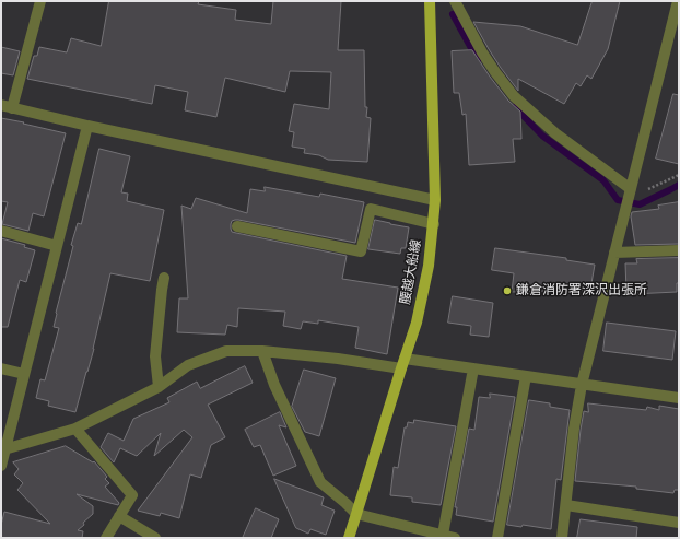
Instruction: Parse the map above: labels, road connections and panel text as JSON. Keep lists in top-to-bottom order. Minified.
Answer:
{"streets":{"main road":["腰越大船線"]},"places":["鎌倉消防署深沢出張所"]}
